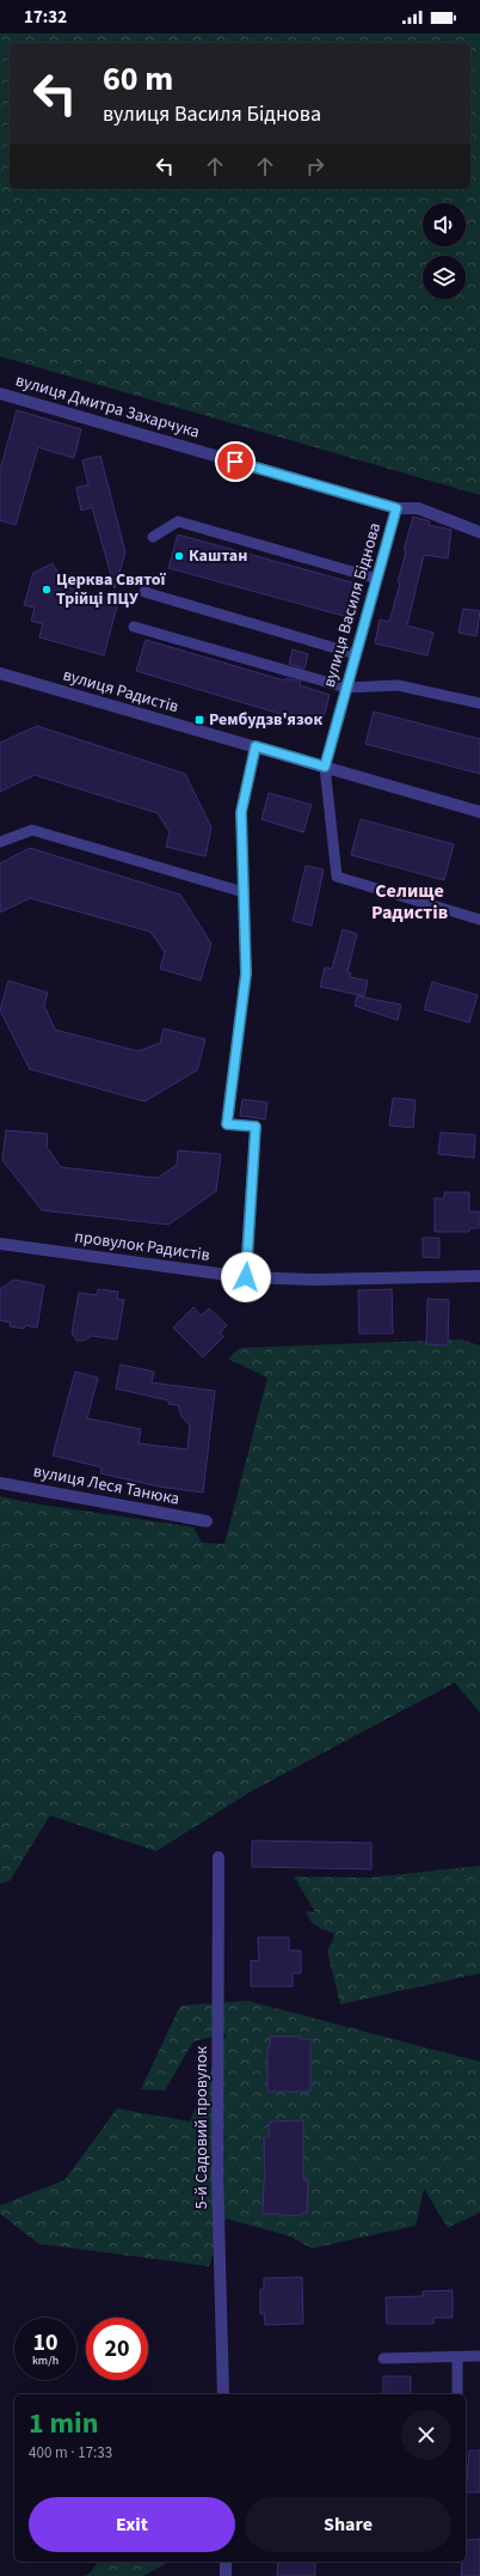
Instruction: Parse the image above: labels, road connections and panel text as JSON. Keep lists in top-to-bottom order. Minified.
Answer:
{"streets":{"street":["вулиця Дмитра Захарчука","вулиця Радистів","провулок Радистів","вулиця Леся Танюка","5-й Садовий провулок"],"lane":["вулиця Василя Біднова"]},"crossings":[["вулиця Дмитра Захарчука","вулиця Василя Біднова"],["вулиця Василя Біднова","вулиця Радистів"]],"districts":["Селище Радистів"],"places":{"other":["Каштан","Церква Святої Трійці ПЦУ"],"transit":["Рембудзв'язок"]},"page":{"status":"17:32","turn":["60 m","вулиця Василя Біднова"],"speed":"10 km/h","limit":"20","heading":["1 min","400 m · 17:33"],"buttons":["Exit","Share"]}}
